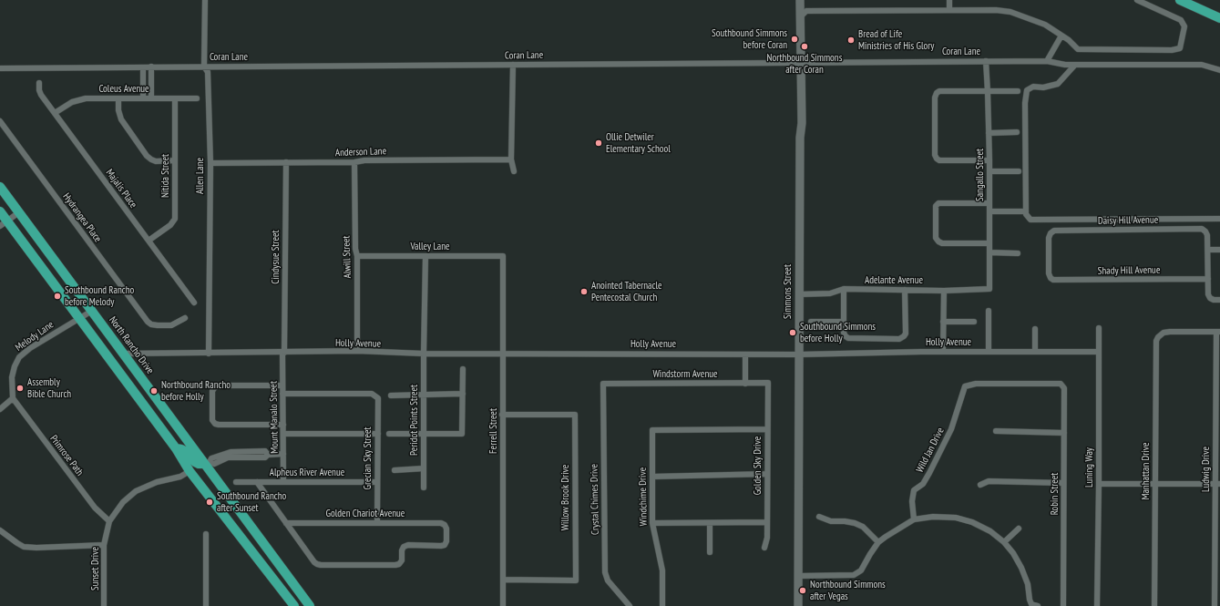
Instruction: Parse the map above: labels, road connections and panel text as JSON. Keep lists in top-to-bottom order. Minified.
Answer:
{"streets":{"main road":["Simmons Street","North Rancho Drive"],"street":["Coran Lane","Coleus Avenue","Anderson Lane","Sangallo Street","Nitida Street","Allen Lane","Majalis Place","Hydrangea Place","Daisy Hill Avenue","Valley Lane","Cindysue Street","Alwill Street","Shady Hill Avenue","Adelante Avenue","Melody Lane","Holly Avenue","Windstorm Avenue","Mount Manalo Street","Peridot Points Street","Ferrell Street","Wild Jan Drive","Primrose Path","Grecian Sky Street","Golden Sky Drive","Luning Way","Ludwig Drive","Manhattan Drive","Alpheus River Avenue","Robin Street","Windchime Drive","Willow Brook Drive","Crystal Chimes Drive","Golden Chariot Avenue","Sunset Drive"]},"crossings":[["Coran Lane","Sangallo Street"],["Coran Lane","Allen Lane"],["Coran Lane","Simmons Street"],["Coleus Avenue","Nitida Street"],["Coleus Avenue","Majalis Place"],["Anderson Lane","Allen Lane"],["Anderson Lane","Cindysue Street"],["Anderson Lane","Alwill Street"],["Sangallo Street","Adelante Avenue"],["Nitida Street","Majalis Place"],["Allen Lane","Holly Avenue"],["Daisy Hill Avenue","Shady Hill Avenue"],["Valley Lane","Alwill Street"],["Valley Lane","Peridot Points Street"],["Valley Lane","Ferrell Street"],["Cindysue Street","Holly Avenue"],["Cindysue Street","Mount Manalo Street"],["Alwill Street","Holly Avenue"],["Adelante Avenue","Simmons Street"],["Simmons Street","Holly Avenue"],["Melody Lane","North Rancho Drive"],["Melody Lane","Primrose Path"],["Holly Avenue","North Rancho Drive"],["Holly Avenue","Mount Manalo Street"],["Holly Avenue","Peridot Points Street"],["Holly Avenue","Ferrell Street"],["Holly Avenue","Luning Way"],["Windstorm Avenue","Golden Sky Drive"],["Windstorm Avenue","Crystal Chimes Drive"],["Mount Manalo Street","Grecian Sky Street"],["Mount Manalo Street","Alpheus River Avenue"],["Ferrell Street","Willow Brook Drive"],["Wild Jan Drive","Robin Street"],["Primrose Path","Sunset Drive"],["Grecian Sky Street","Alpheus River Avenue"],["Grecian Sky Street","Golden Chariot Avenue"],["Golden Sky Drive","Windchime Drive"],["Ludwig Drive","Manhattan Drive"]],"places":["Southbound Simmons before Coran","Bread of Life Ministries of His Glory","Northbound Simmons after Coran","Ollie Detwiler Elementary School","Anointed Tabernacle Pentecostal Church","Southbound Rancho before Melody","Southbound Simmons before Holly","Assembly Bible Church","Northbound Rancho before Holly","Southbound Rancho after Sunset","Northbound Simmons after Vegas"]}
